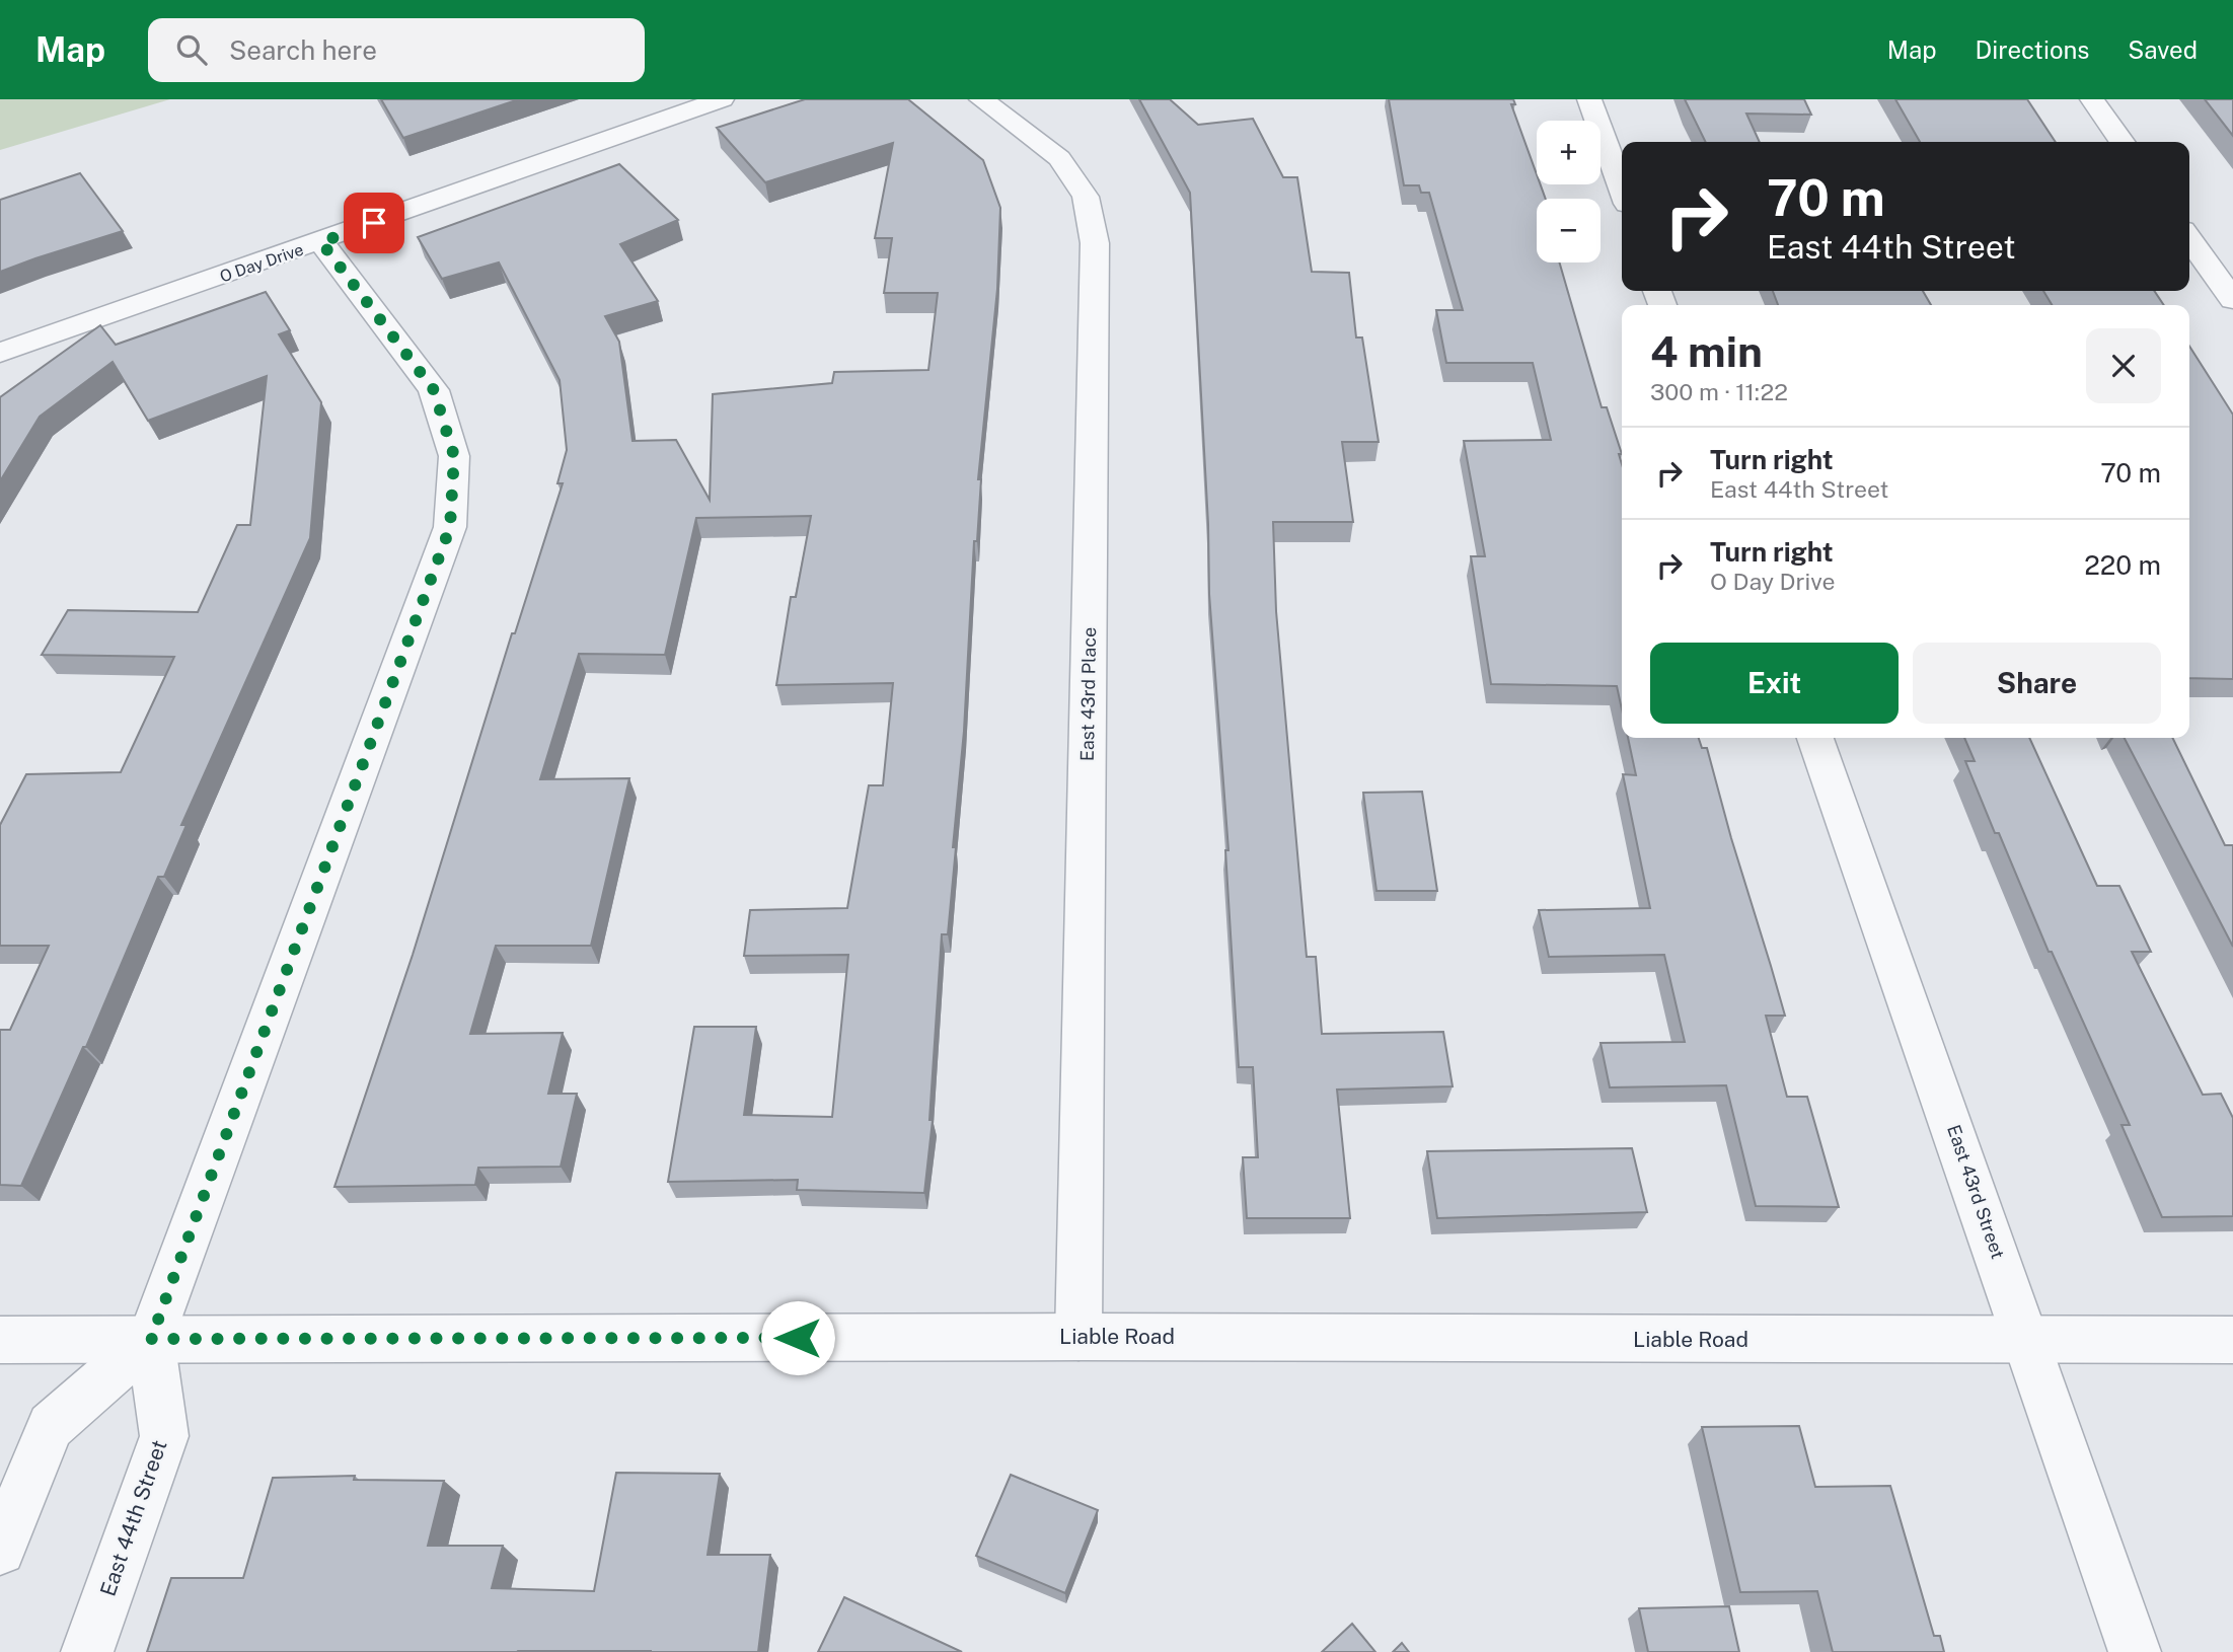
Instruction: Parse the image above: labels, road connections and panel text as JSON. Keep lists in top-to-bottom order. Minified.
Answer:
{"streets":{"street":["O Day Drive","East 43rd Place","East 43rd Street","Liable Road","East 44th Street"]},"crossings":[["O Day Drive","East 44th Street"],["East 43rd Place","Liable Road"],["East 43rd Street","Liable Road"],["Liable Road","East 44th Street"]],"page":{"header":"Map","search":"Search here","nav":["Map","Directions","Saved"],"map_buttons":["+","−"],"turn":["70 m","East 44th Street"],"heading":["4 min","300 m · 11:22"],"list":[{"name":"Turn right","note":"East 44th Street","value":"70 m"},{"name":"Turn right","note":"O Day Drive","value":"220 m"}],"buttons":["Exit","Share"]}}
